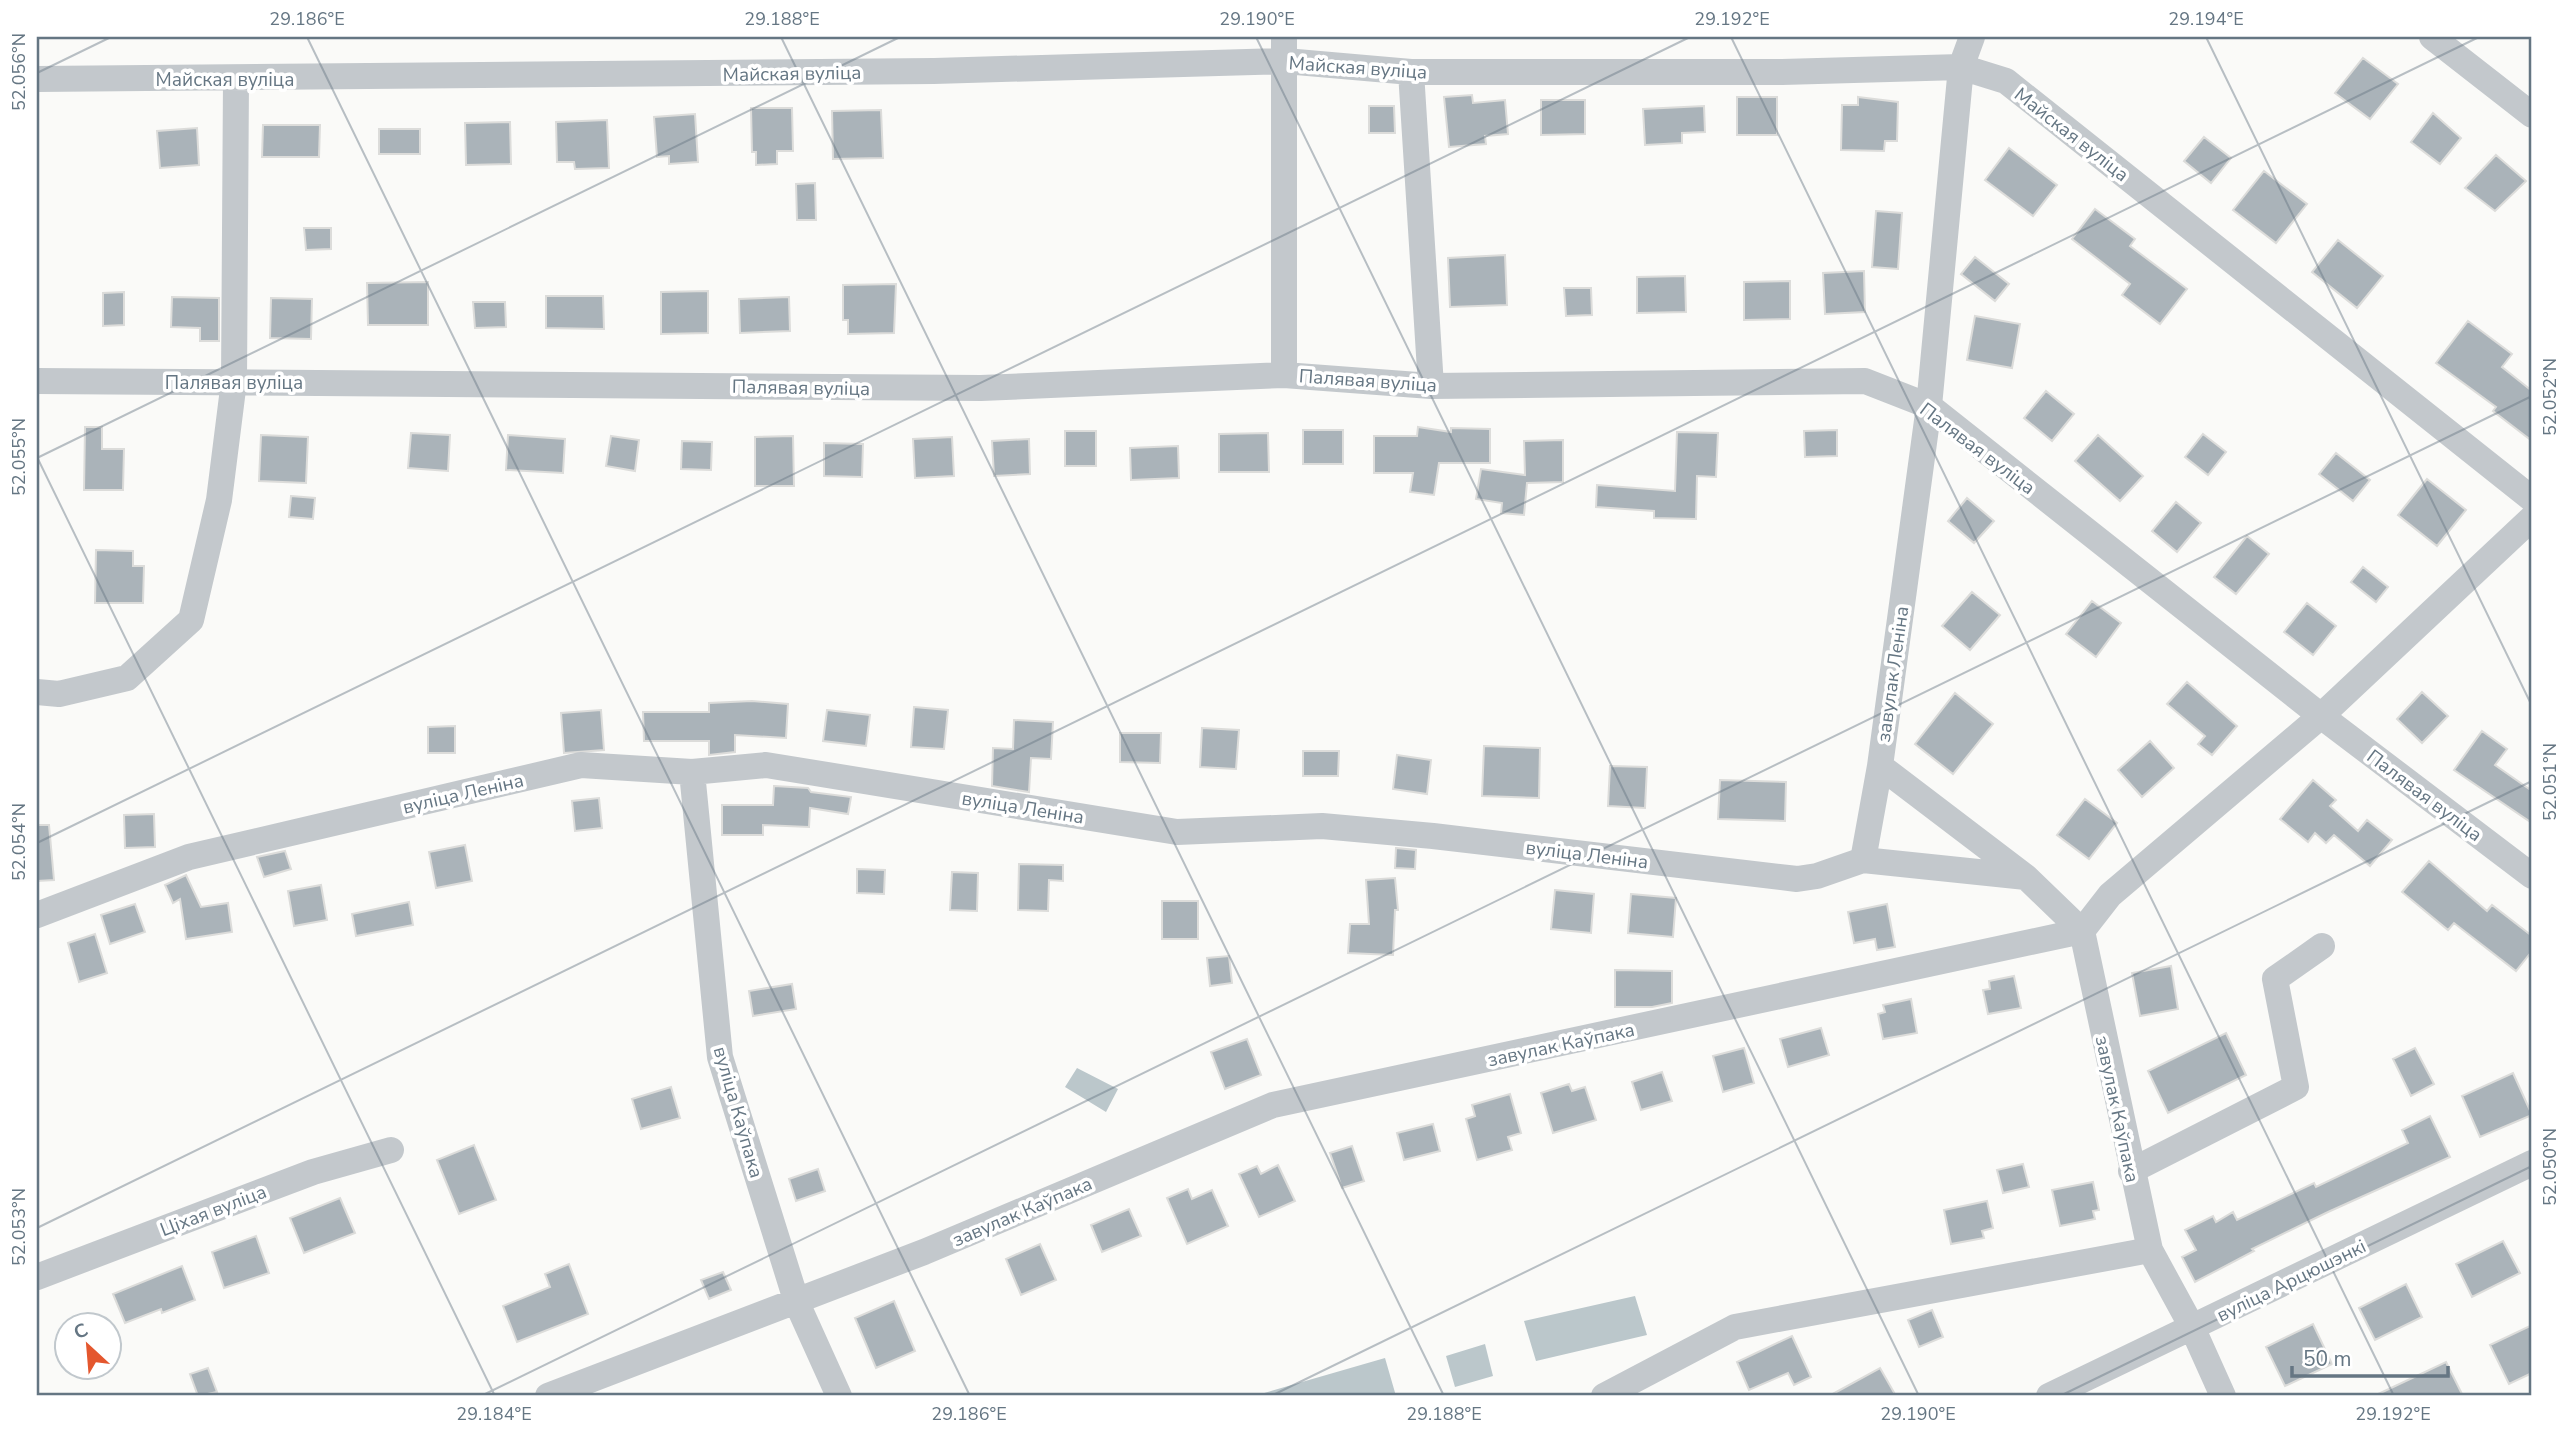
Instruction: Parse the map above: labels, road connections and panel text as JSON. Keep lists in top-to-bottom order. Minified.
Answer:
{"streets":{"street":["Майская вуліца","Палявая вуліца","завулак Леніна","вуліца Леніна","завулак Каўпака","вуліца Каўпака","Ціхая вуліца","вуліца Арцюшэнкі"]},"crossings":[["Майская вуліца","завулак Леніна"],["Палявая вуліца","завулак Леніна"],["завулак Леніна","вуліца Леніна"],["завулак Леніна","завулак Каўпака"],["вуліца Леніна","вуліца Каўпака"],["завулак Каўпака","вуліца Каўпака"],["завулак Каўпака","вуліца Арцюшэнкі"]],"scale_bar":"50 m","north":"top left","coordinates":["29.186°E","29.188°E","29.190°E","29.192°E","29.194°E","52.056°N","52.052°N","52.055°N","52.051°N","52.054°N","52.050°N","52.053°N","29.184°E"]}
